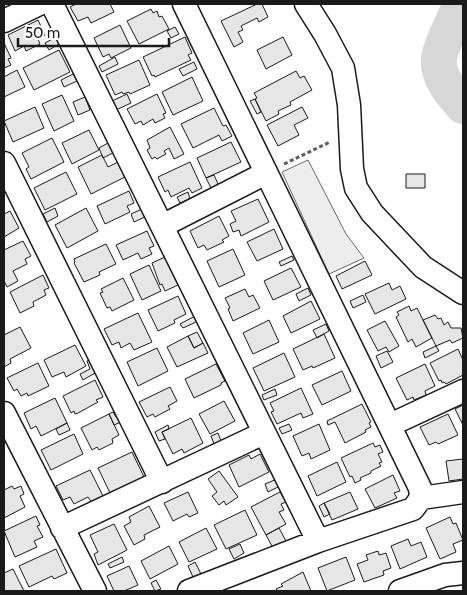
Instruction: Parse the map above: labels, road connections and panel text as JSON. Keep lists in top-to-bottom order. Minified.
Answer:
{"scale_bar":"50 m"}
